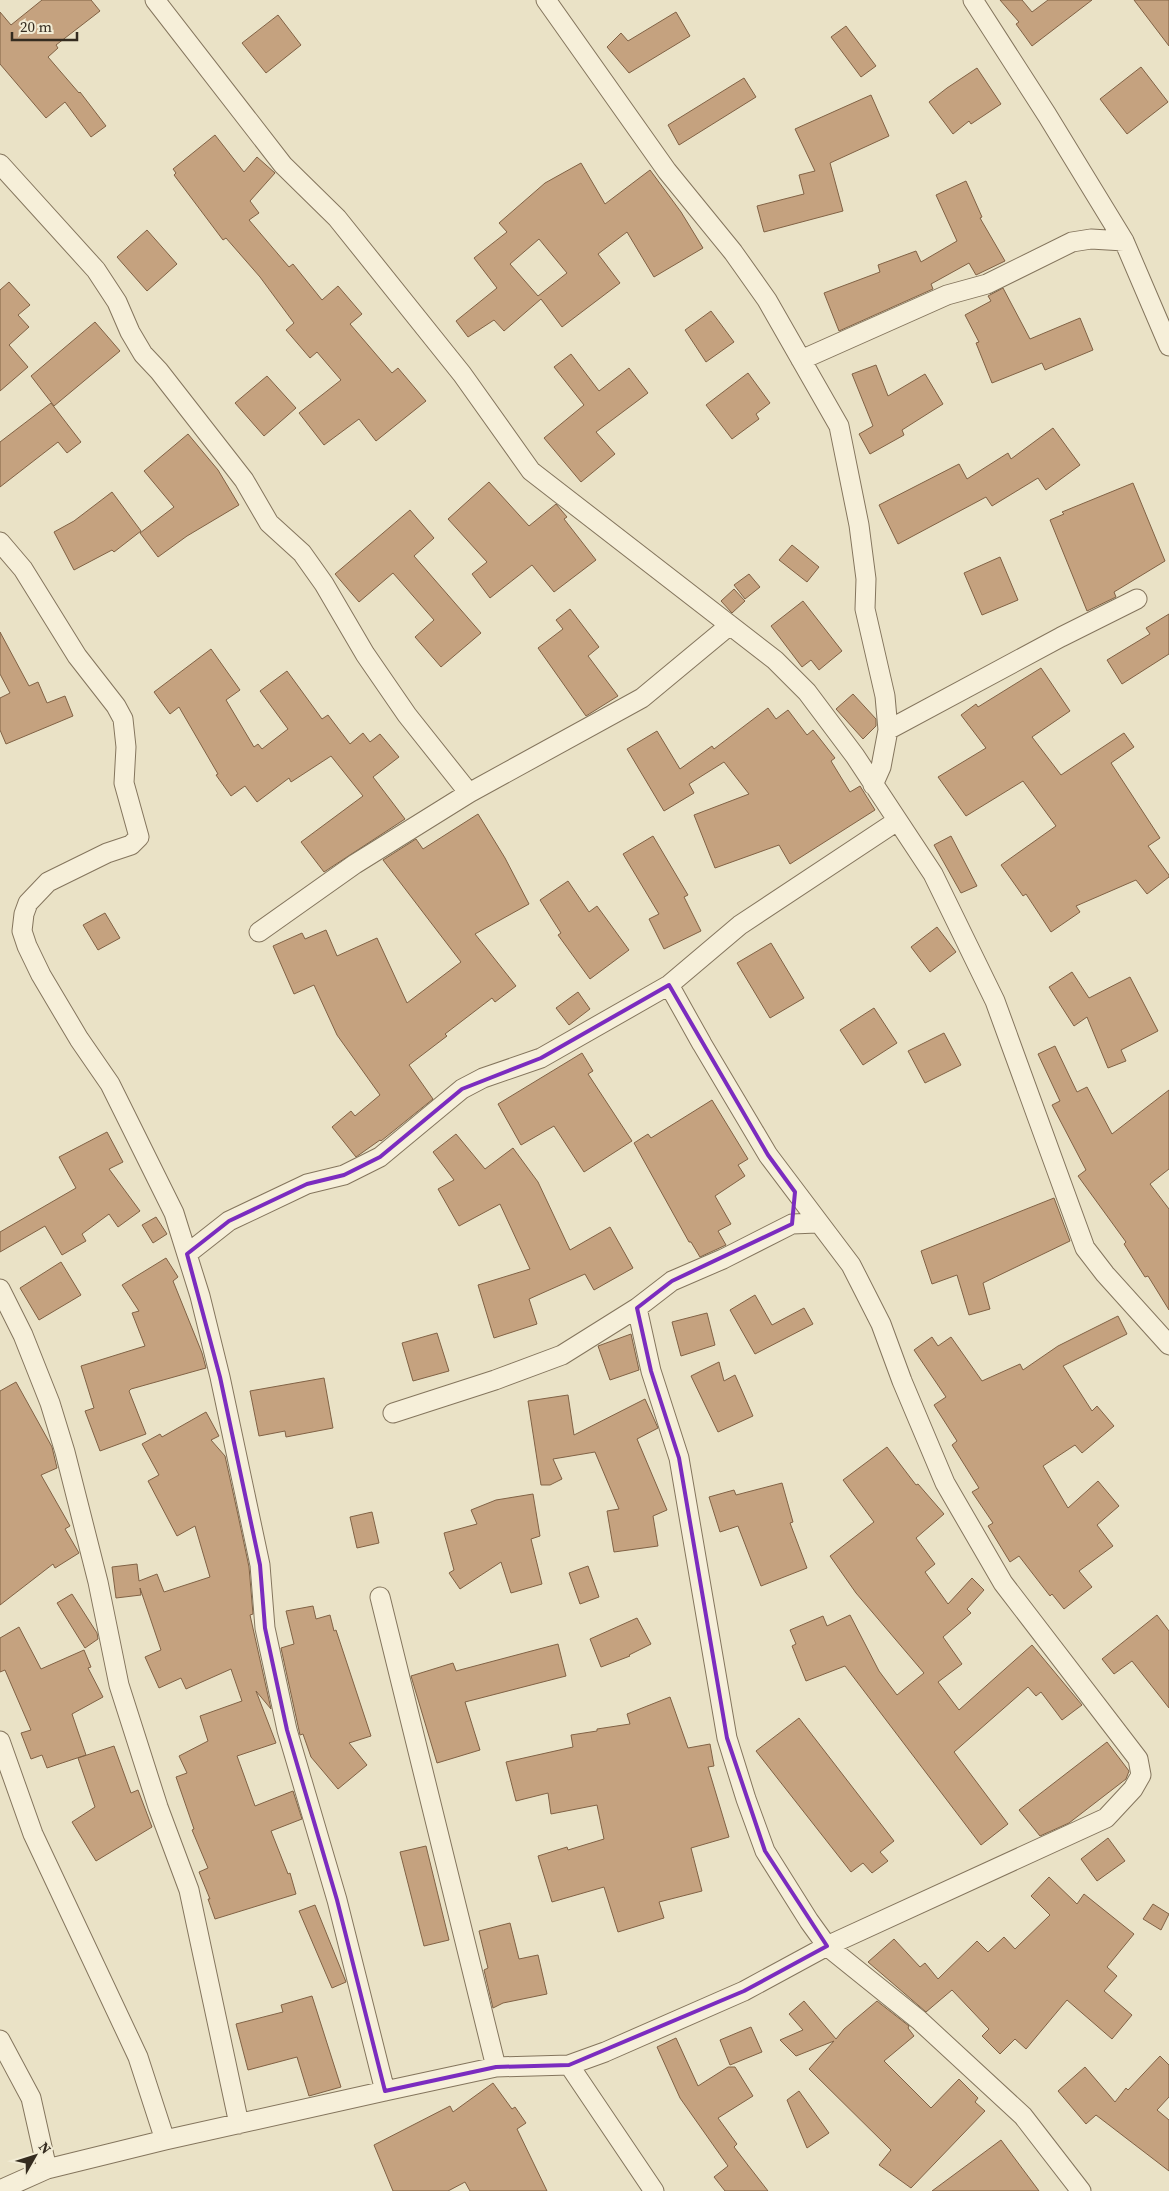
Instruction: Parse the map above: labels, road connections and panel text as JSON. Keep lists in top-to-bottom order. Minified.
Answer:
{"scale_bar":"20 m","north":"top right"}
